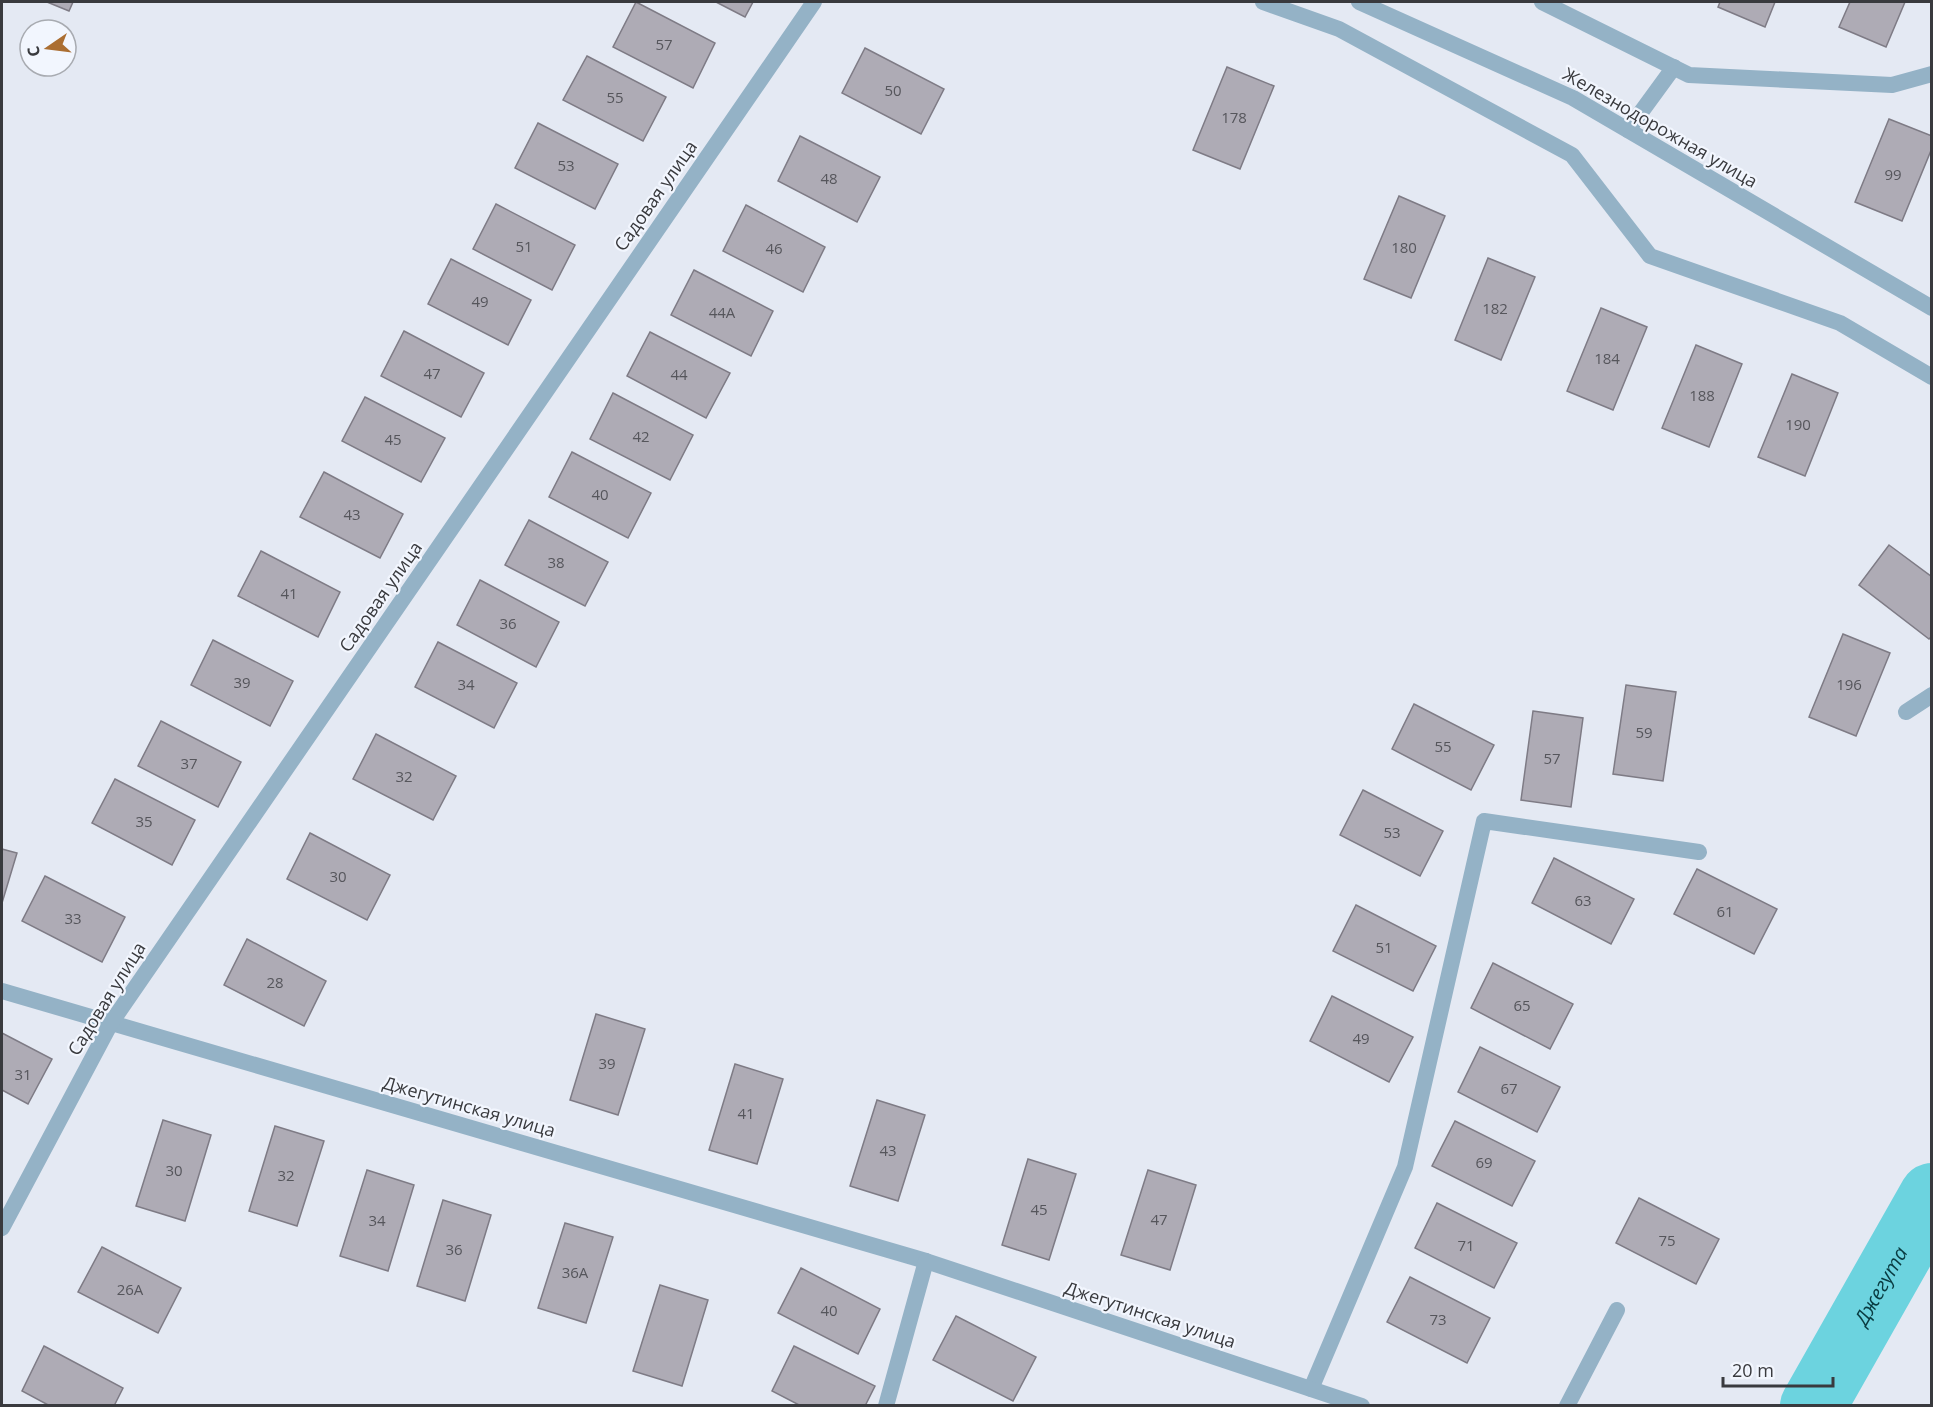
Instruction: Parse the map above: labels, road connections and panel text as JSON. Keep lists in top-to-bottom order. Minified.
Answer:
{"streets":{"street":["Железнодорожная улица","Садовая улица","Джегутинская улица"]},"crossings":[["Садовая улица","Джегутинская улица"]],"water":["Джегута"],"house_numbers":["57","50","55","178","53","99","48","51","180","46","49","182","44А","184","47","44","188","190","42","45","40","43","38","41","36","39","34","196","59","55","57","37","32","35","53","30","63","61","33","51","28","65","49","39","31","67","41","43","69","30","32","45","47","34","75","71","36","36А","26А","40","73"],"scale_bar":"20 m","north":"left"}
